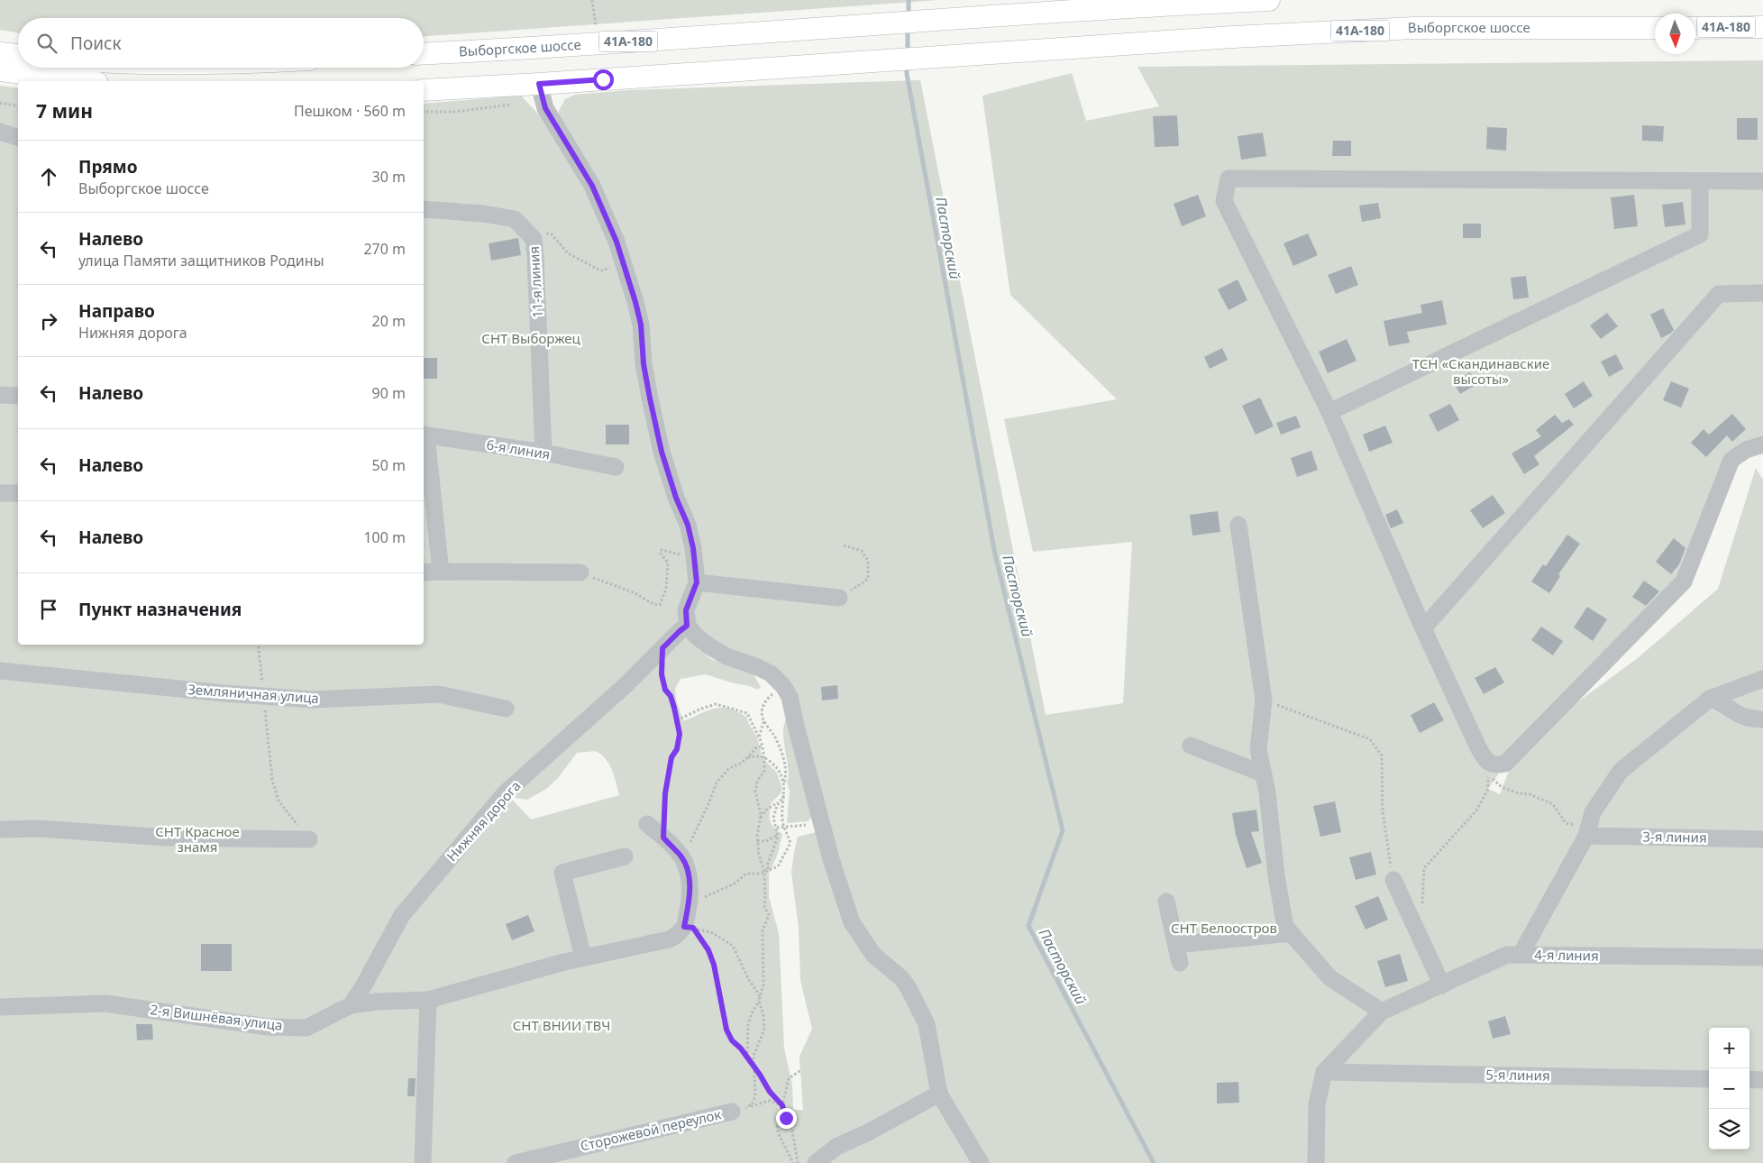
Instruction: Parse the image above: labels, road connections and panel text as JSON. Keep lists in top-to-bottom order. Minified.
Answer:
{"streets":{"main road":["41А-180","Выборгское шоссе"],"street":["11-я линия","6-я линия","Земляничная улица","Нижняя дорога","3-я линия","4-я линия","2-я Вишнёвая улица","5-я линия","Сторожевой переулок"]},"crossings":[["41А-180","Выборгское шоссе"],["11-я линия","6-я линия"],["Нижняя дорога","2-я Вишнёвая улица"]],"water":["Пасторский"],"parks":["СНТ Выборжец","ТСН «Скандинавские высоты»","СНТ Красное знамя","СНТ Белоостров","СНТ ВНИИ ТВЧ"],"north":"bottom","page":{"search":"Поиск","heading":["7 мин","Пешком · 560 m"],"list":[["Прямо","Выборгское шоссе","30 m"],["Налево","улица Памяти защитников Родины","270 m"],["Направо","Нижняя дорога","20 m"],["Налево","90 m"],["Налево","50 m"],["Налево","100 m"],"Пункт назначения"],"map_buttons":["+","−"]}}
